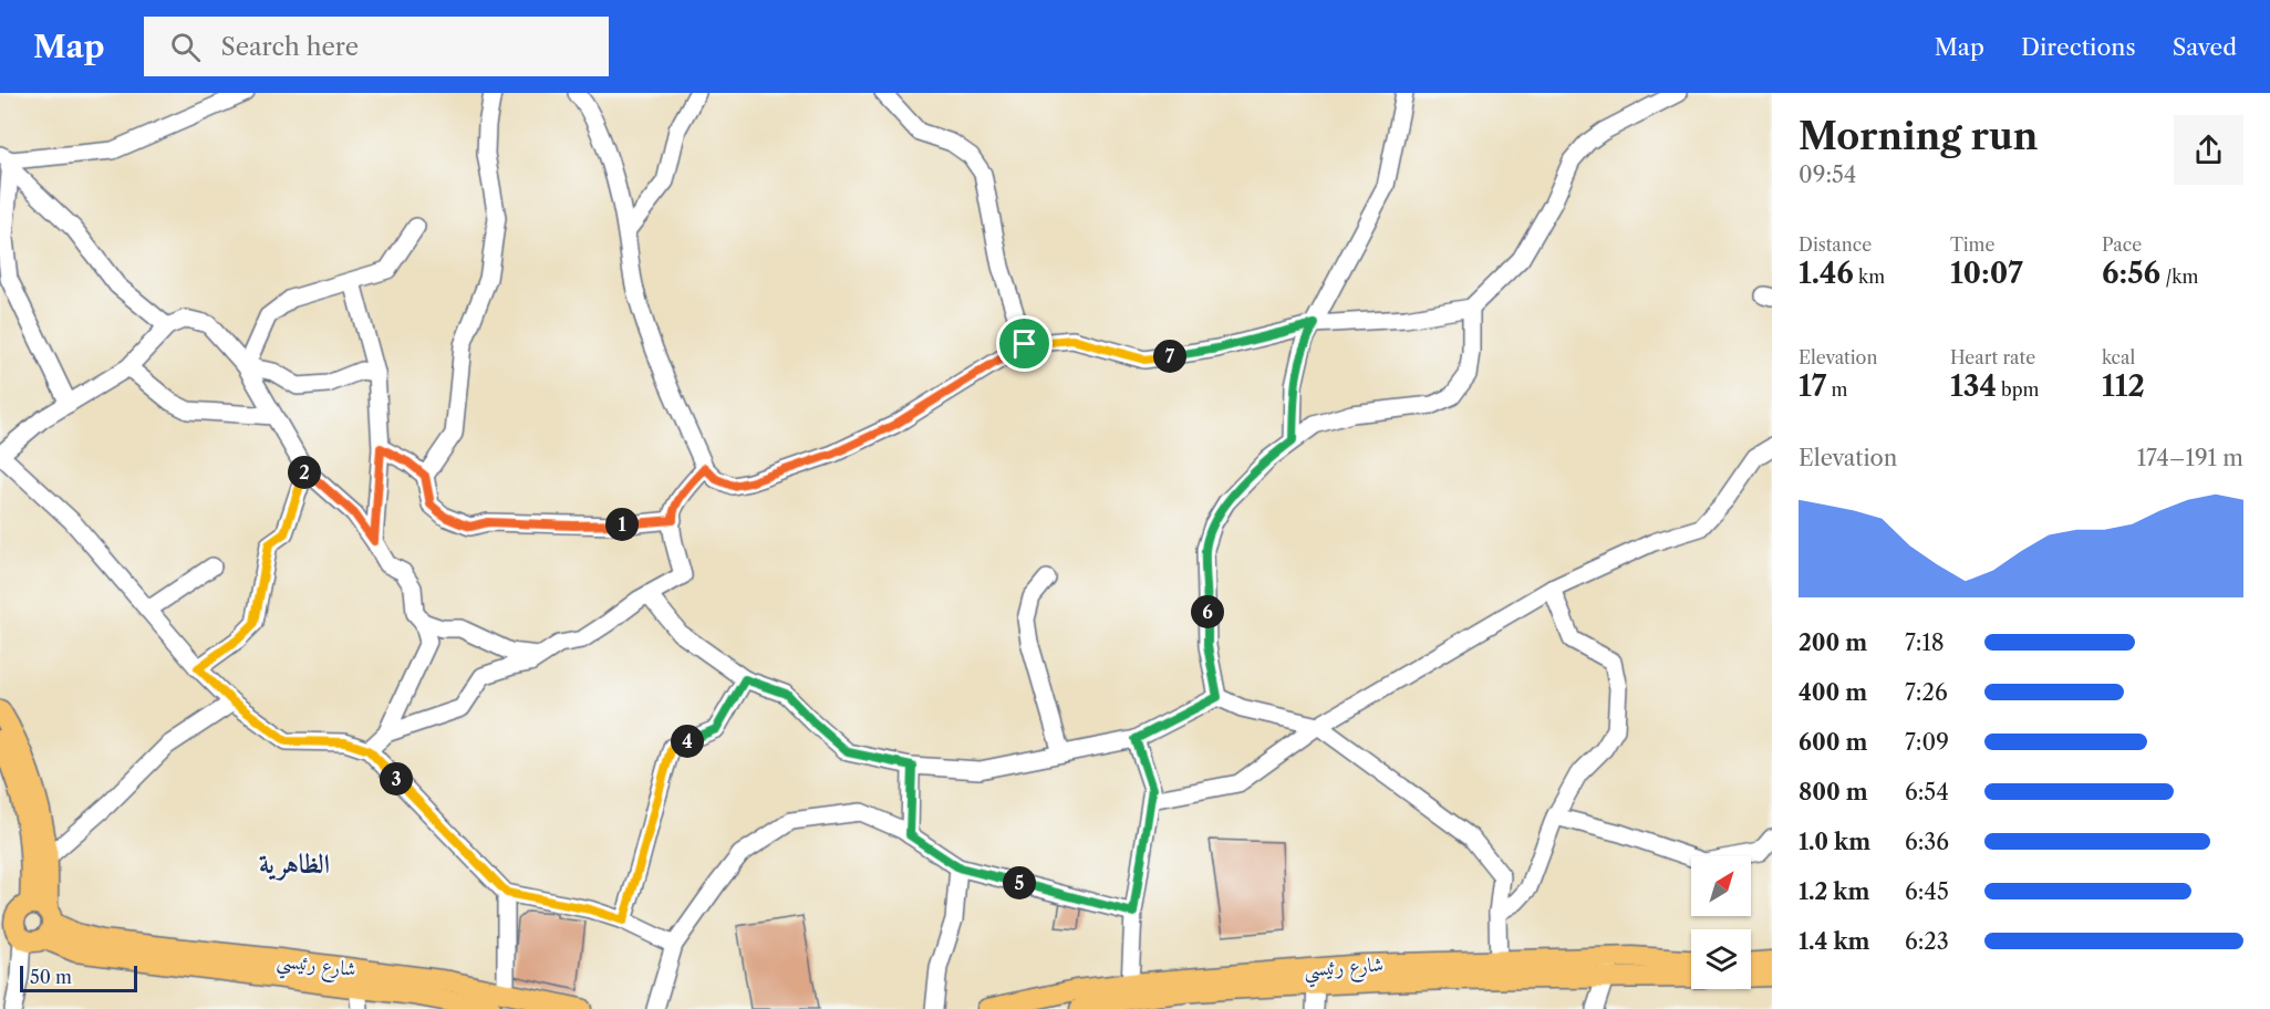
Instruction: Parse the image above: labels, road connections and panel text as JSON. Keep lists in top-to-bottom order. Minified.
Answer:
{"streets":{"main road":["شارع رئيسي"]},"districts":["الظاهرية"],"scale_bar":"50 m","north":"top right","page":{"header":"Map","search":"Search here","nav":["Map","Directions","Saved"],"heading":["Morning run","09:54"],"stats":[["Distance","1.46 km"],["Time","10:07"],["Pace","6:56 /km"],["Elevation","17 m"],["Heart rate","134 bpm"],["kcal","112"]],"pins":["7","2","1","6","4","3","5"],"chart":["Elevation","174–191 m"],"list":[{"name":"200 m","note":"7:18"},{"name":"400 m","note":"7:26"},{"name":"600 m","note":"7:09"},{"name":"800 m","note":"6:54"},{"name":"1.0 km","note":"6:36"},{"name":"1.2 km","note":"6:45"},{"name":"1.4 km","note":"6:23"}],"scale":"50 m"}}
